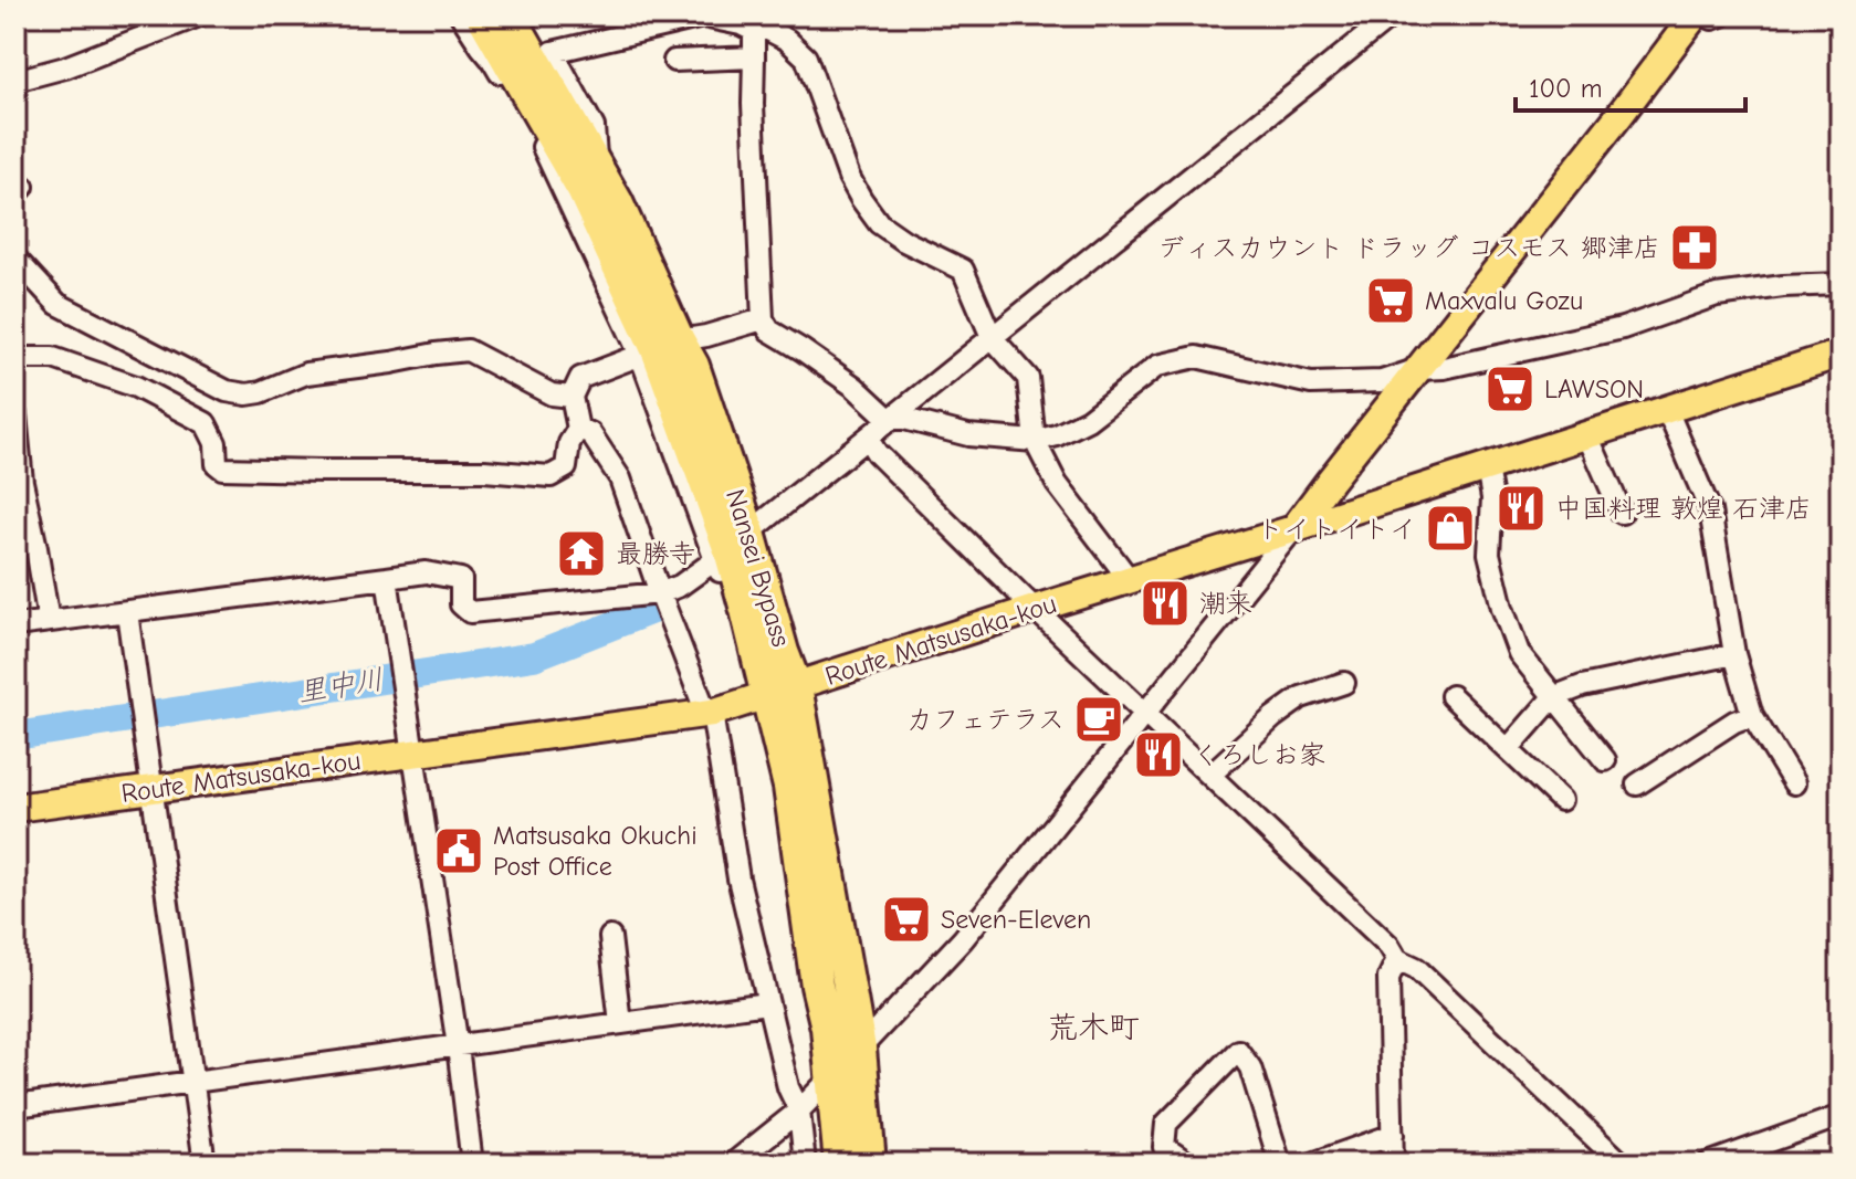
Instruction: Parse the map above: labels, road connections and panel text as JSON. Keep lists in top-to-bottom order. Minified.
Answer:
{"streets":{"highway":["Nansei Bypass"],"main road":["Route Matsusaka-kou"]},"crossings":[["Nansei Bypass","Route Matsusaka-kou"]],"districts":["荒木町"],"water":["里中川"],"places":{"pharmacy":["ディスカウント ドラッグ コスモス 郷津店"],"supermarket":["Maxvalu Gozu","LAWSON","Seven-Eleven"],"restaurant":["中国料理 敦煌 石津店","潮来","くろしお家"],"shop":["トイトイトイ"],"temple":["最勝寺"],"cafe":["カフェテラス"],"public building":["Matsusaka Okuchi Post Office"]},"scale_bar":"100 m"}
